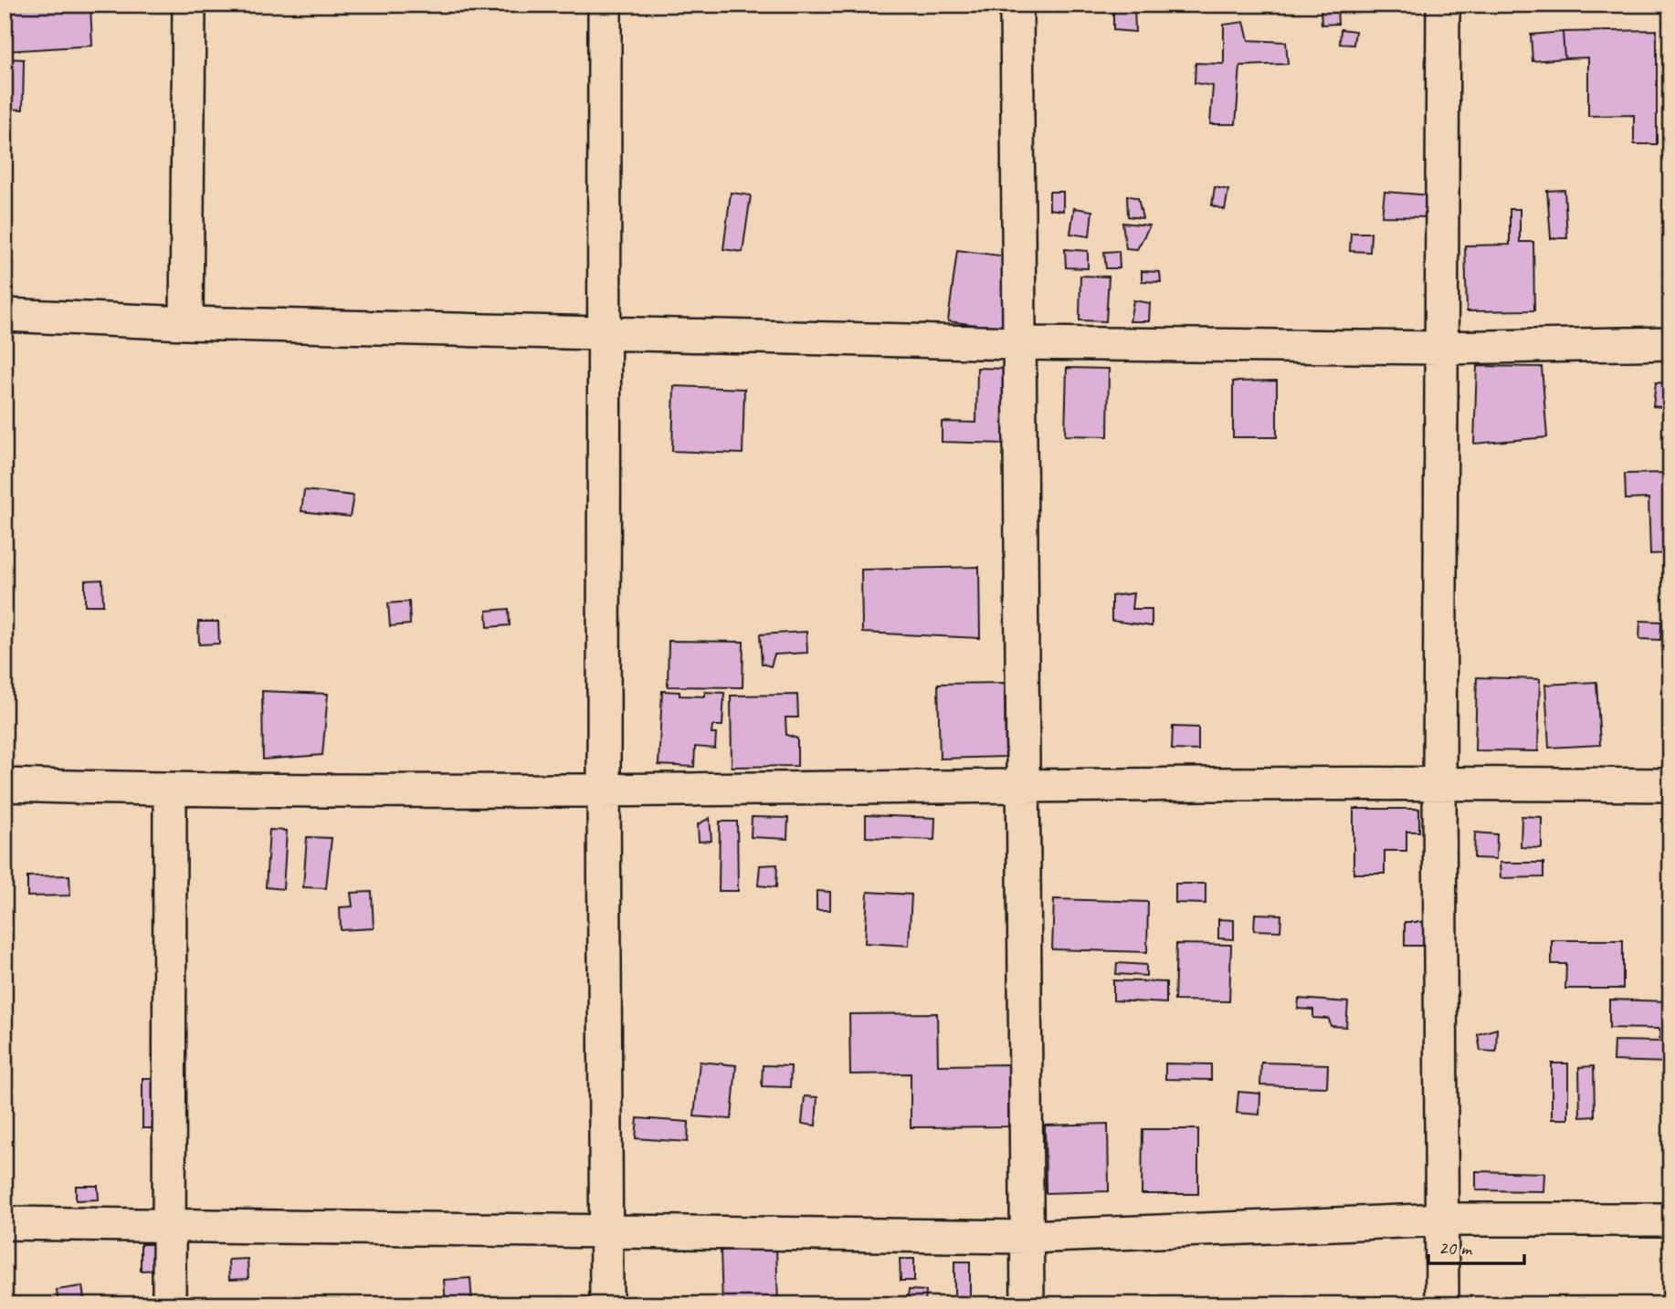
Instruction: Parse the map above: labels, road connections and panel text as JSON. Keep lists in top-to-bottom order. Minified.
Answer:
{"scale_bar":"20 m"}
